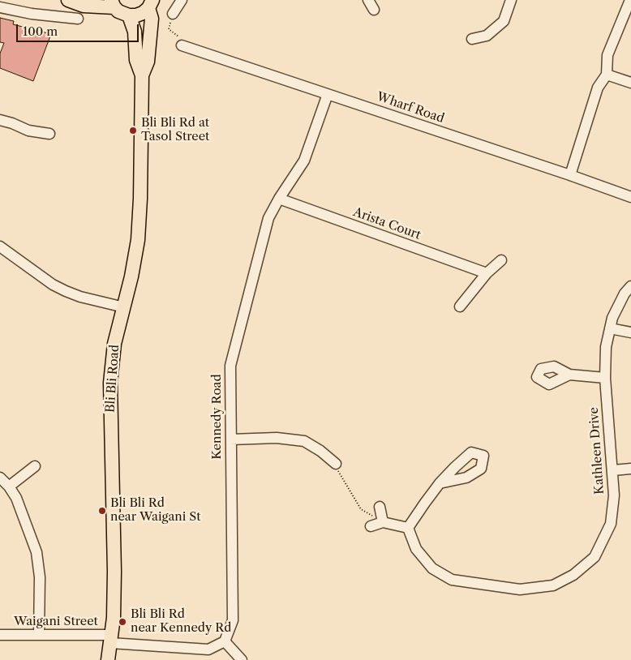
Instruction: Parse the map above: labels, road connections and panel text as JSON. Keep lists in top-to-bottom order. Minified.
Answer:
{"streets":{"main road":["Bli Bli Road"],"street":["Wharf Road","Arista Court","Kennedy Road","Kathleen Drive","Waigani Street"]},"crossings":[["Wharf Road","Kennedy Road"],["Arista Court","Kennedy Road"],["Bli Bli Road","Waigani Street"]],"places":["Bli Bli Rd at Tasol Street","Bli Bli Rd near Waigani St","Bli Bli Rd near Kennedy Rd"],"scale_bar":"100 m"}
